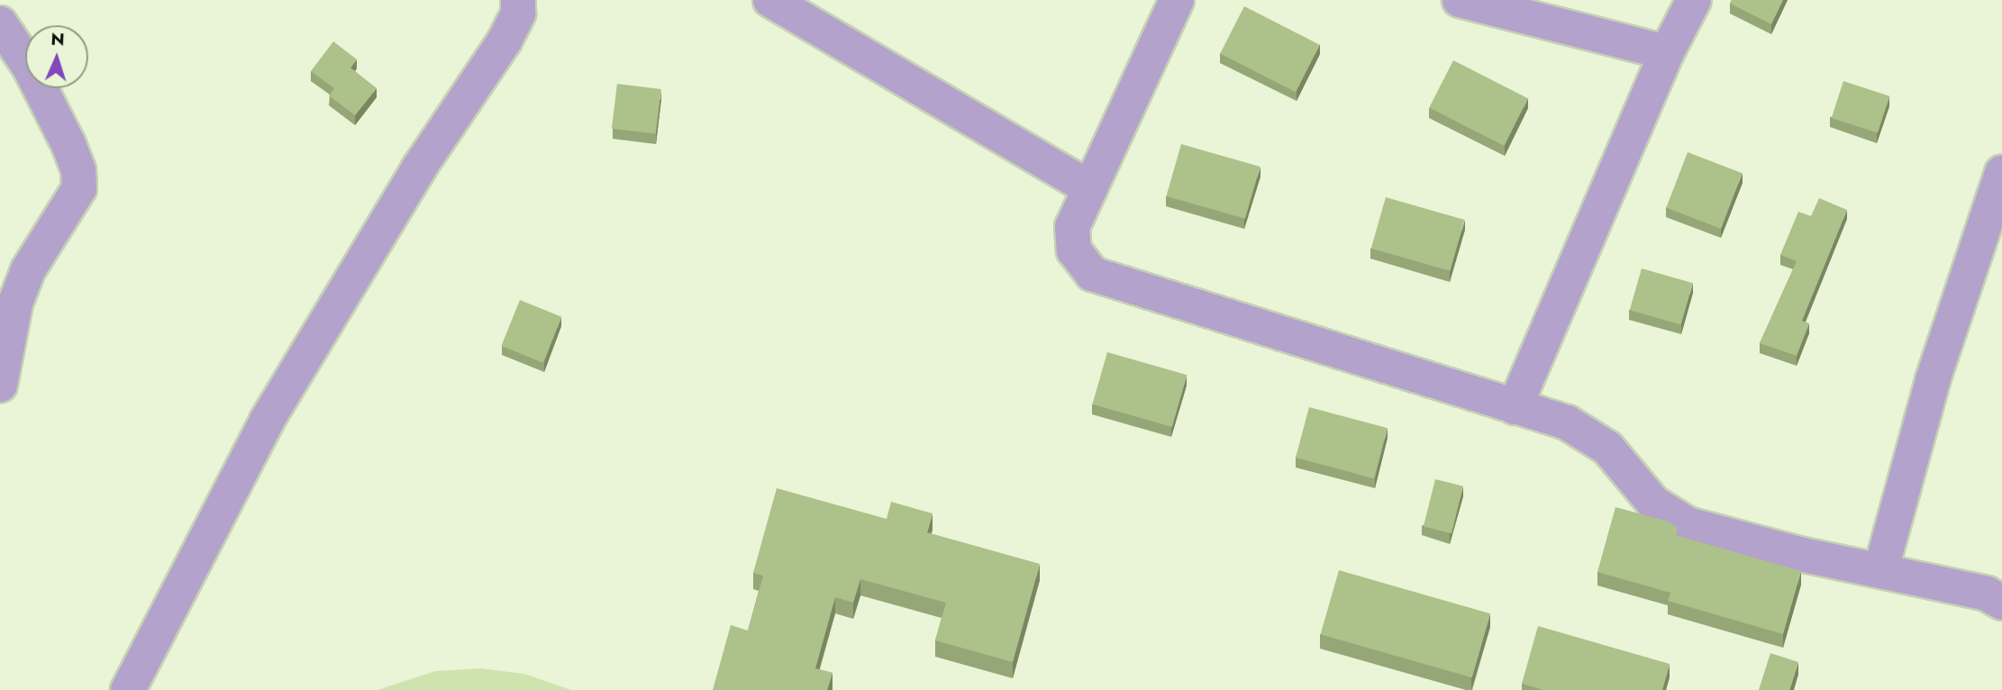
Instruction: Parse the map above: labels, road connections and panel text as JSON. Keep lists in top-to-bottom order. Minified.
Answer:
{"north":"top"}
